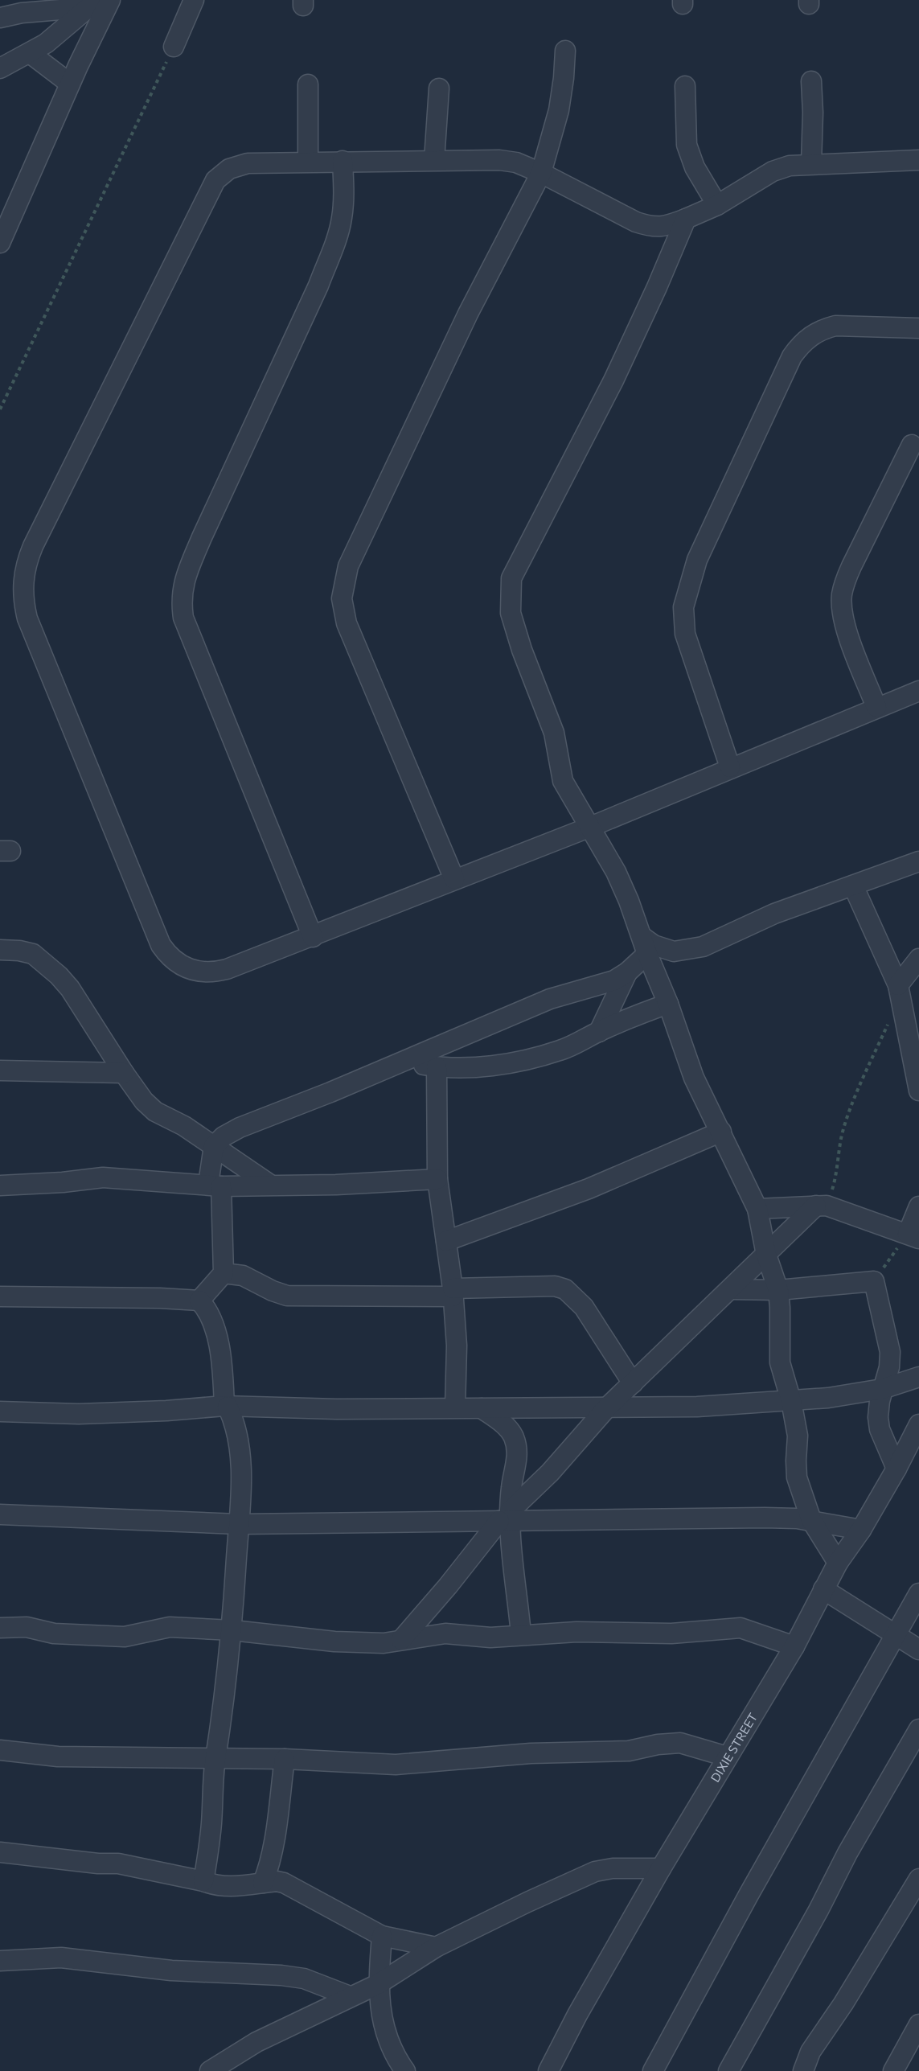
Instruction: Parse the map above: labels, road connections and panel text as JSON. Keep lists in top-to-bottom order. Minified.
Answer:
{"streets":{"street":["DIXIE STREET"]}}
